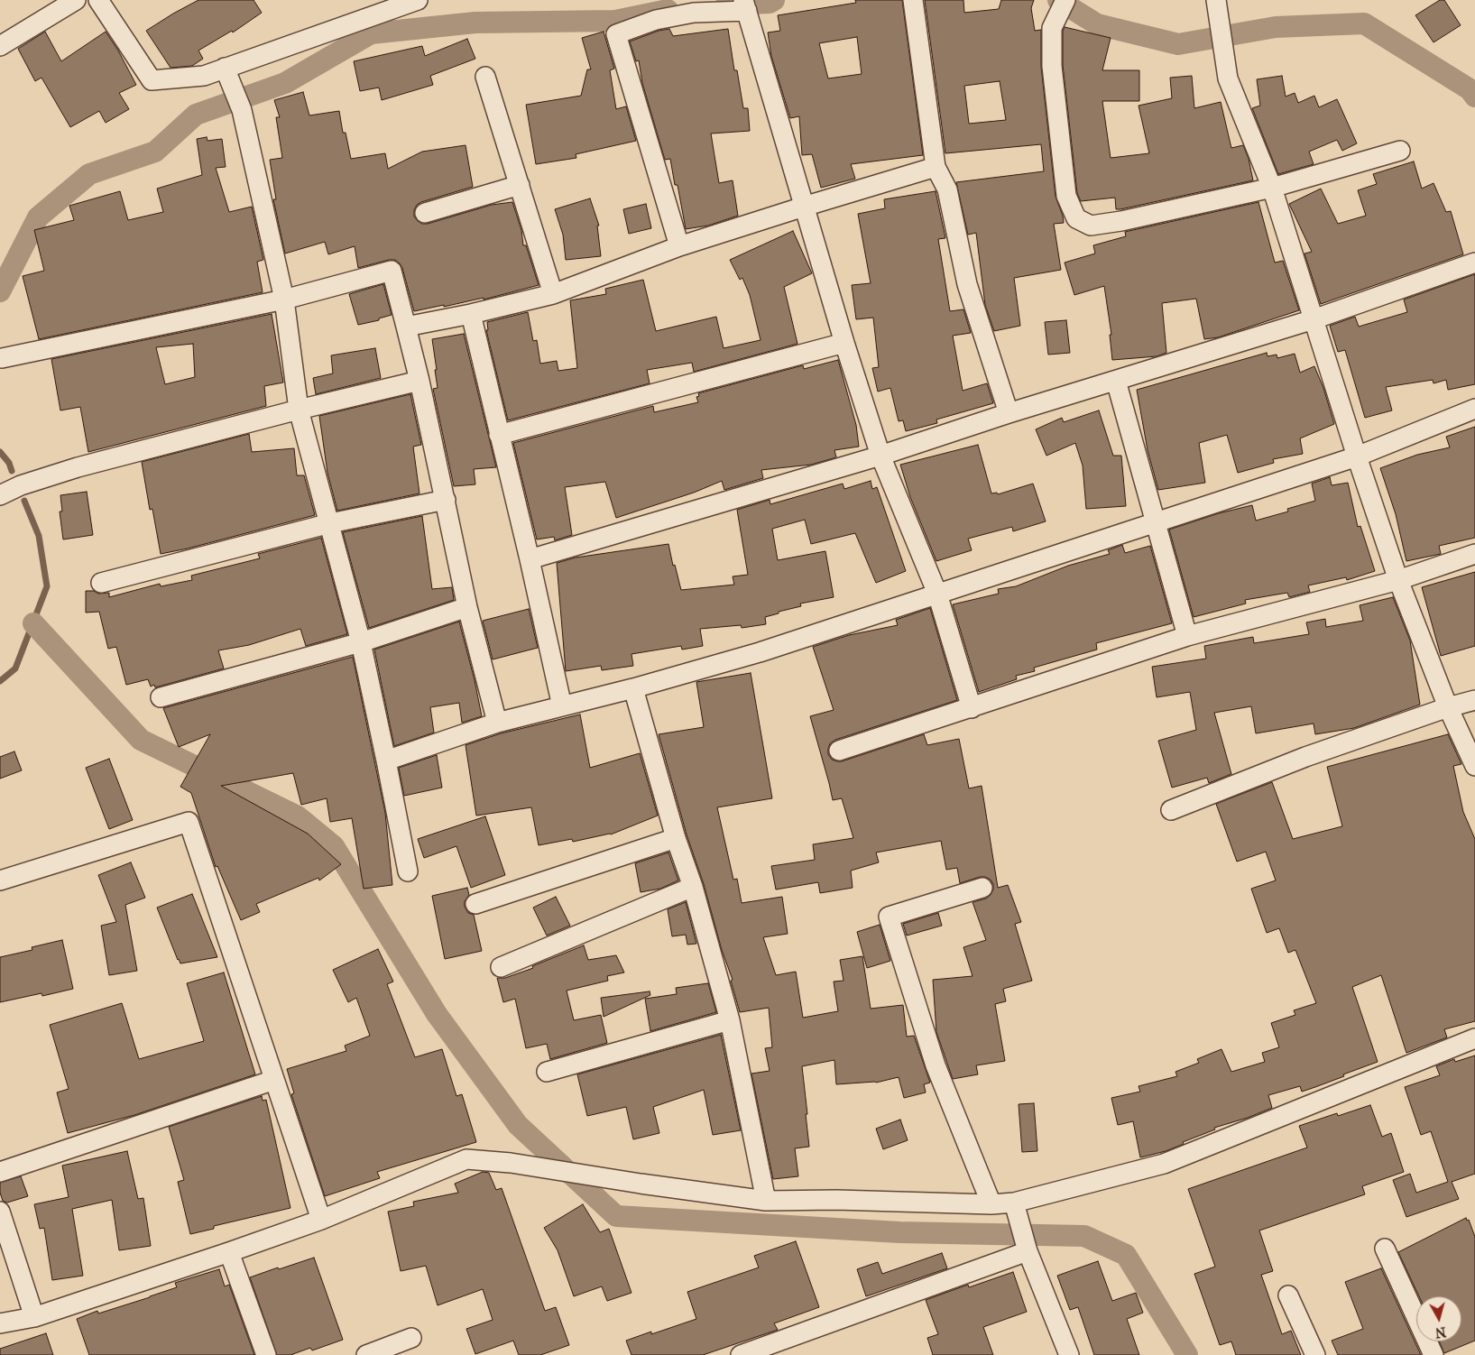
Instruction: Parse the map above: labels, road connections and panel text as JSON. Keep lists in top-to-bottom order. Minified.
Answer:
{"north":"bottom"}
